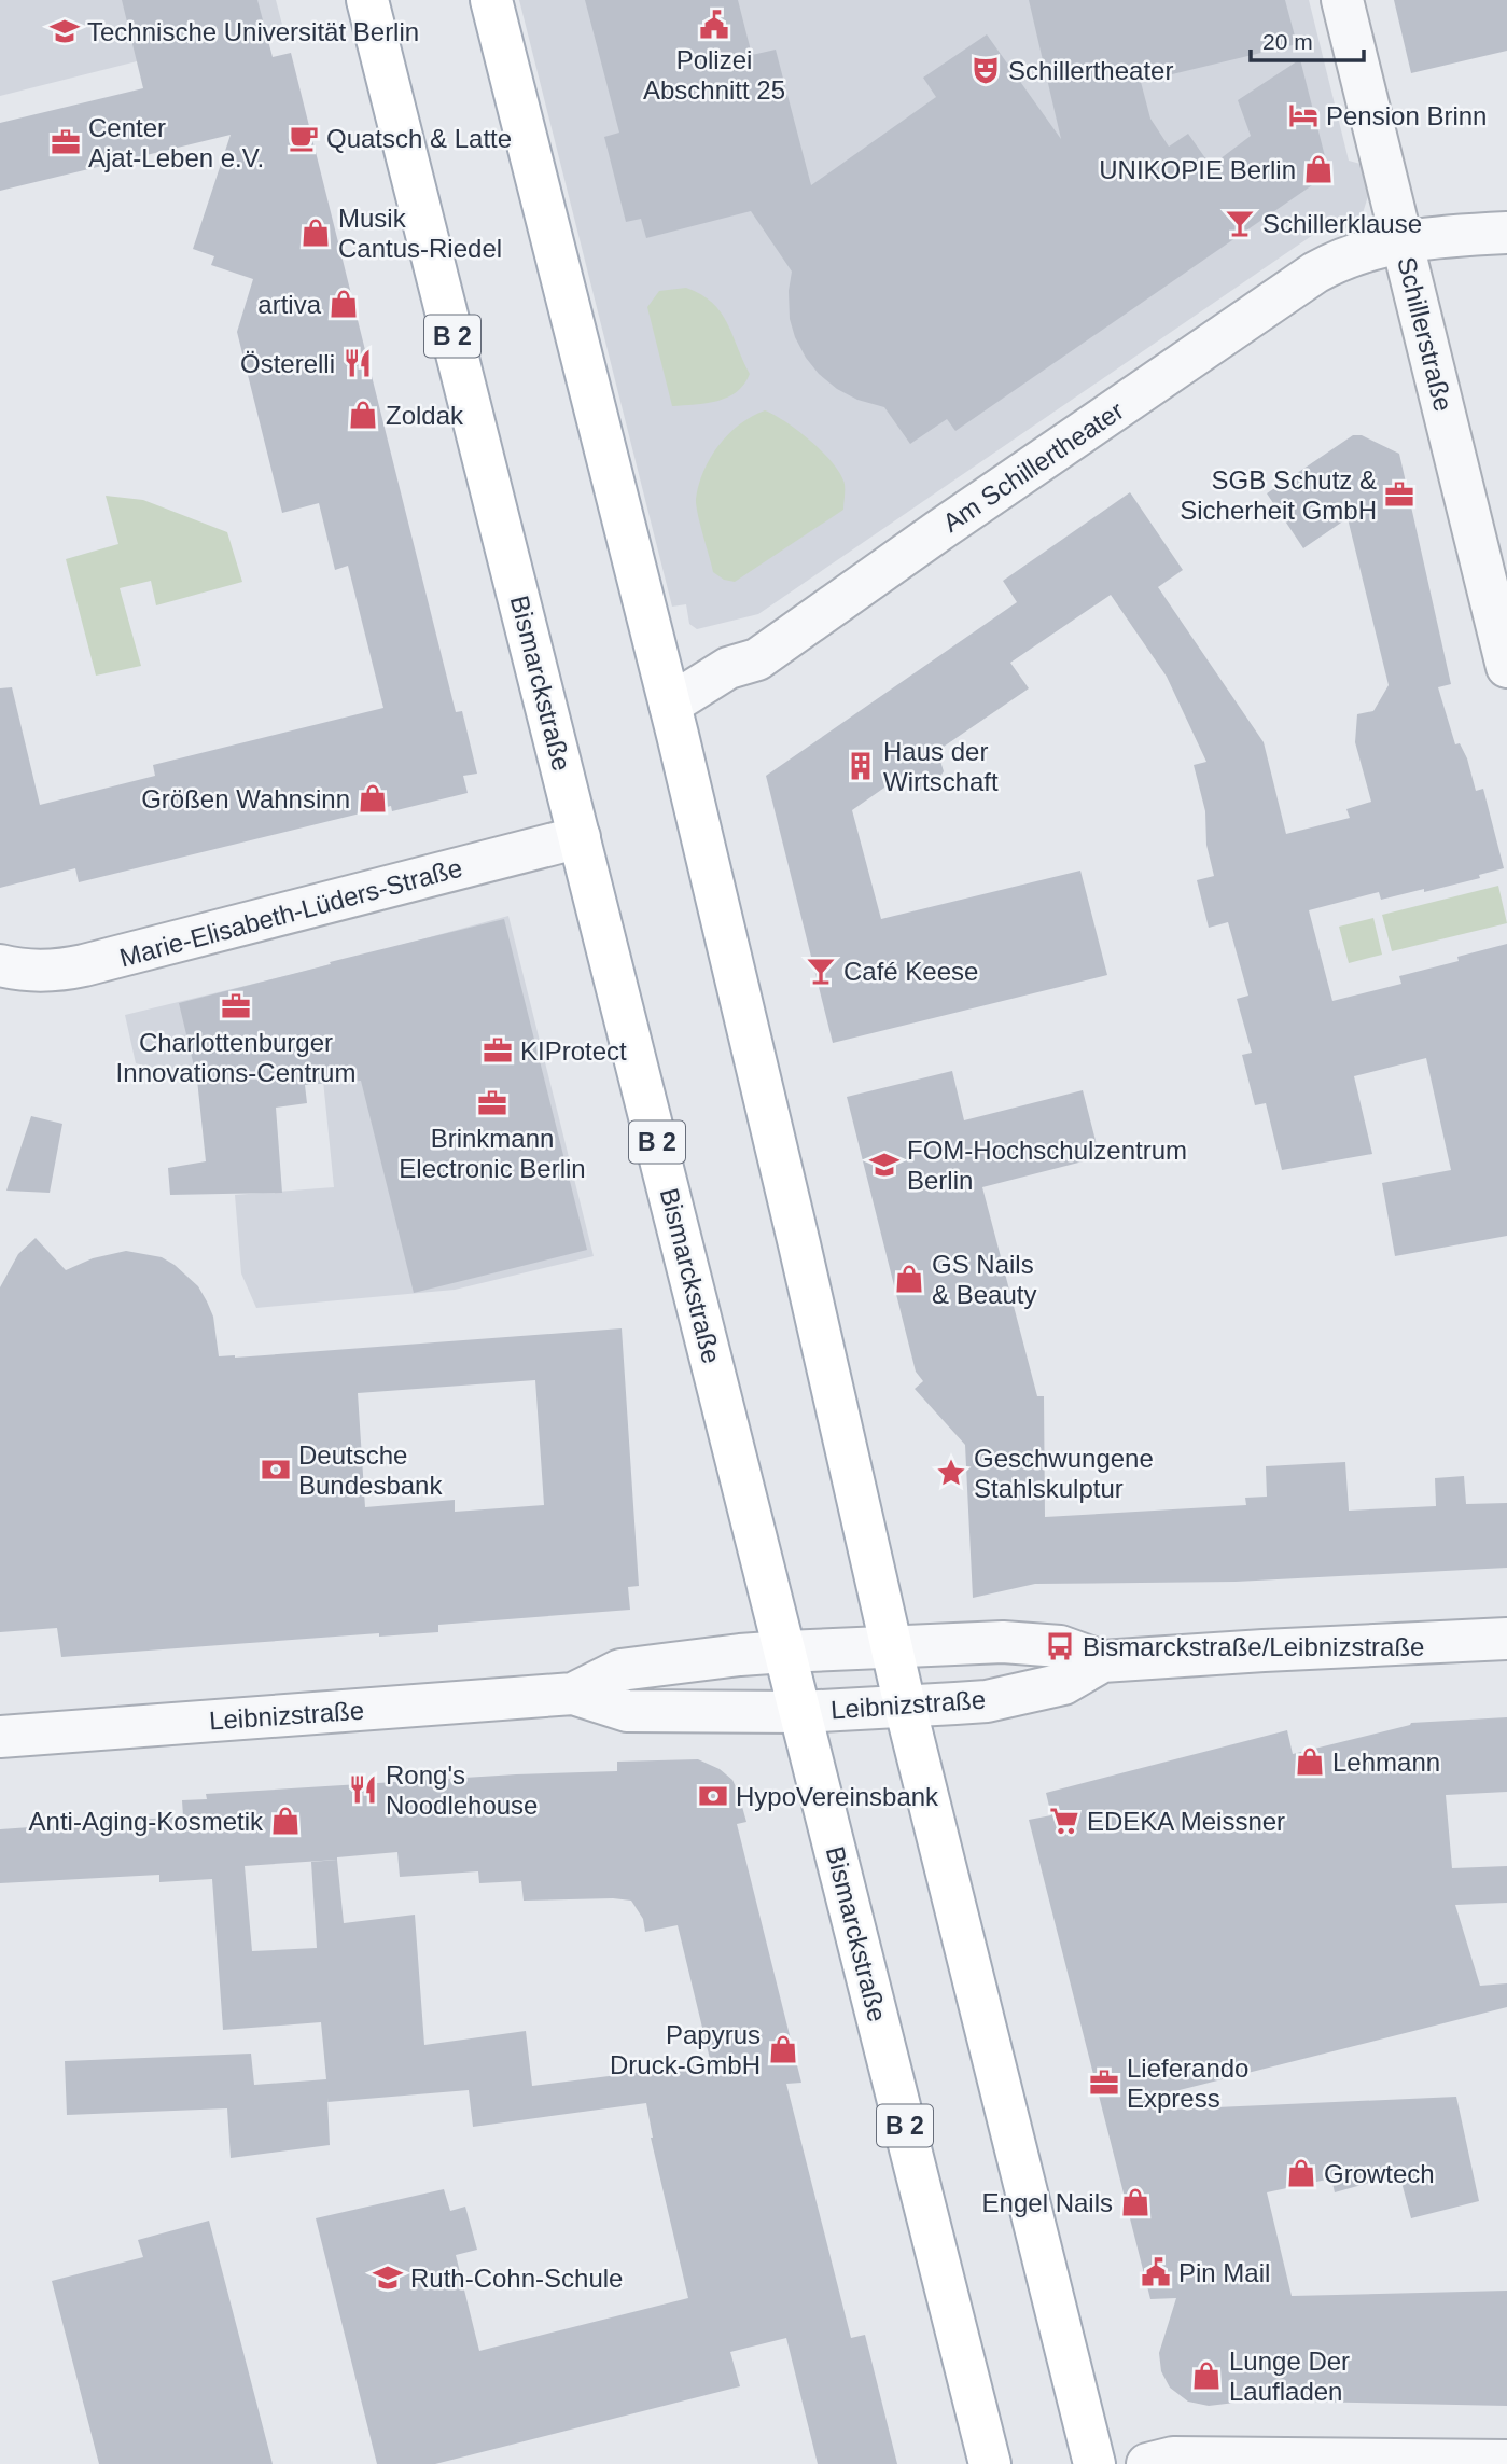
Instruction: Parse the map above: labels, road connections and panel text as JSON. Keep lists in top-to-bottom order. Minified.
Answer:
{"streets":{"main road":["B 2","Bismarckstraße"],"street":["Schillerstraße","Am Schillertheater","Marie-Elisabeth-Lüders-Straße","Leibnizstraße"]},"crossings":[["Schillerstraße","Am Schillertheater"],["Bismarckstraße","Marie-Elisabeth-Lüders-Straße"],["Bismarckstraße","Leibnizstraße"]],"places":{"public building":["Polizei Abschnitt 25","Pin Mail"],"school or university":["Technische Universität Berlin","FOM-Hochschulzentrum Berlin","Ruth-Cohn-Schule"],"theatre":["Schillertheater"],"hotel":["Pension Brinn"],"cafe":["Quatsch & Latte"],"office":["Center Ajat-Leben e.V.","SGB Schutz & Sicherheit GmbH","Charlottenburger Innovations-Centrum","KIProtect","Brinkmann Electronic Berlin","Lieferando Express"],"shop":["UNIKOPIE Berlin","Musik Cantus-Riedel","artiva","Zoldak","Größen Wahnsinn","GS Nails & Beauty","Lehmann","Anti-Aging-Kosmetik","Papyrus Druck-GmbH","Growtech","Engel Nails","Lunge Der Laufladen"],"bar":["Schillerklause","Café Keese"],"restaurant":["Österelli","Rong's Noodlehouse"],"building":["Haus der Wirtschaft"],"bank":["Deutsche Bundesbank","HypoVereinsbank"],"place":["Geschwungene Stahlskulptur"],"bus stop":["Bismarckstraße/Leibnizstraße"],"supermarket":["EDEKA Meissner"]},"scale_bar":"20 m"}
